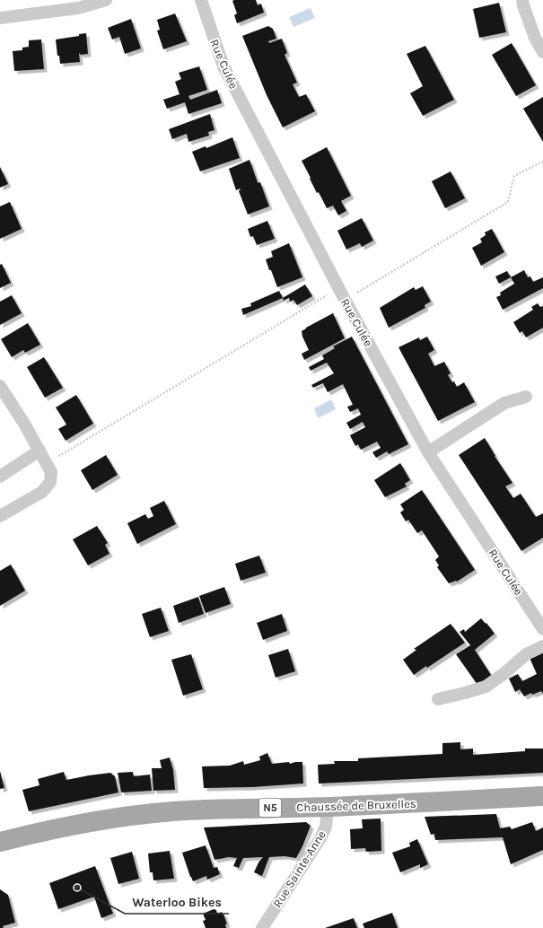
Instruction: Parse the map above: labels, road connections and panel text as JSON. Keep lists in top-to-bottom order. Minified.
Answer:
{"streets":{"main road":["Chaussée de Bruxelles","N5"],"street":["Rue Culée","Rue Sainte-Anne"]},"crossings":[["Chaussée de Bruxelles","Rue Sainte-Anne"]],"places":["Waterloo Bikes"]}
